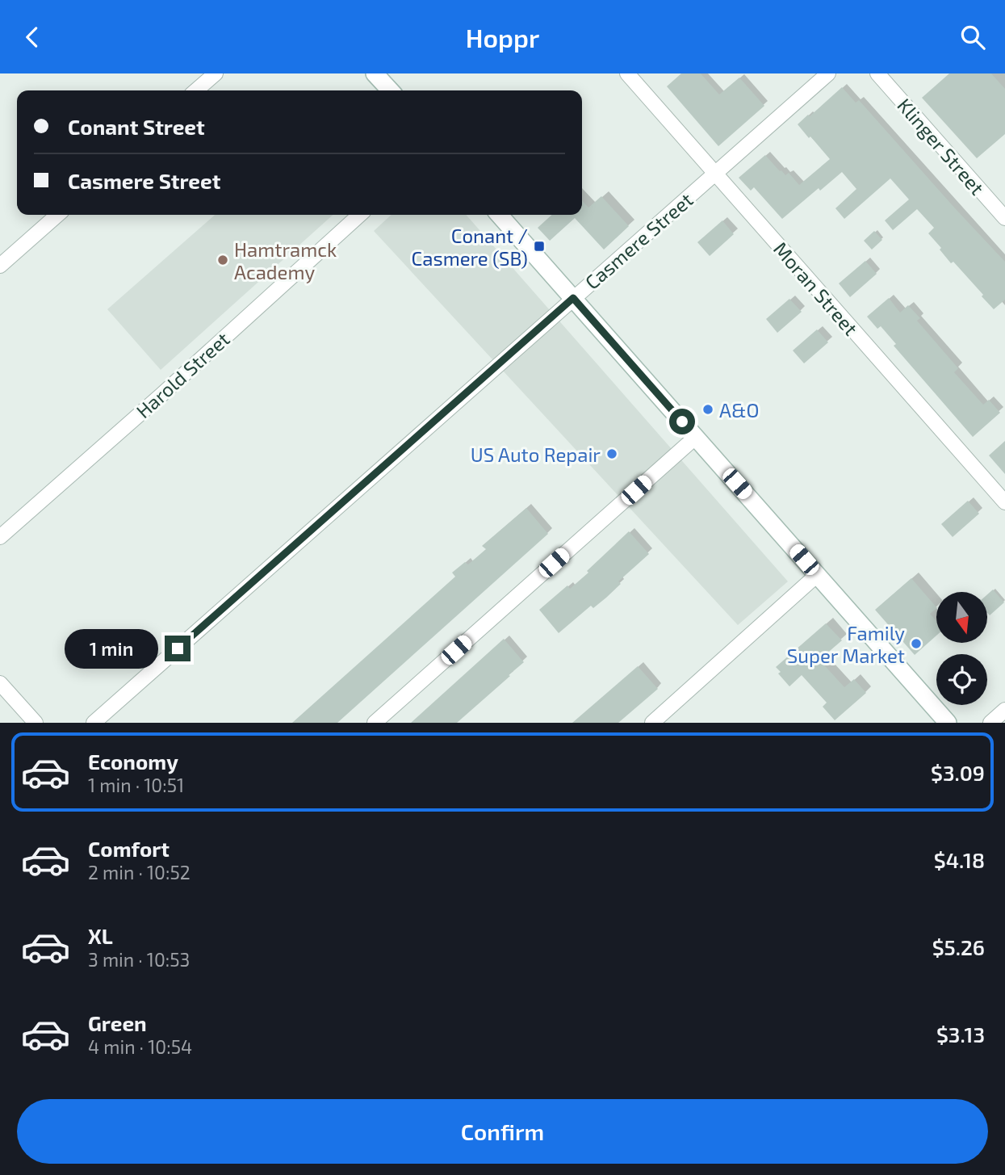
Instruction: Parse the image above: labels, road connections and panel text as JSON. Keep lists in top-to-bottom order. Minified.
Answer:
{"streets":{"street":["Klinger Street","Casmere Street","Moran Street","Harold Street"]},"crossings":[["Casmere Street","Moran Street"]],"places":{"transit":["Conant / Casmere (SB)"],"other":["Hamtramck Academy","A&O","US Auto Repair","Family Super Market"]},"north":"bottom","page":{"header":"Hoppr","banner":["Conant Street","Casmere Street"],"bubble":"1 min","list":[{"name":"Economy","note":"1 min · 10:51","value":"$3.09"},{"name":"Comfort","note":"2 min · 10:52","value":"$4.18"},{"name":"XL","note":"3 min · 10:53","value":"$5.26"},{"name":"Green","note":"4 min · 10:54","value":"$3.13"}],"buttons":"Confirm"}}
